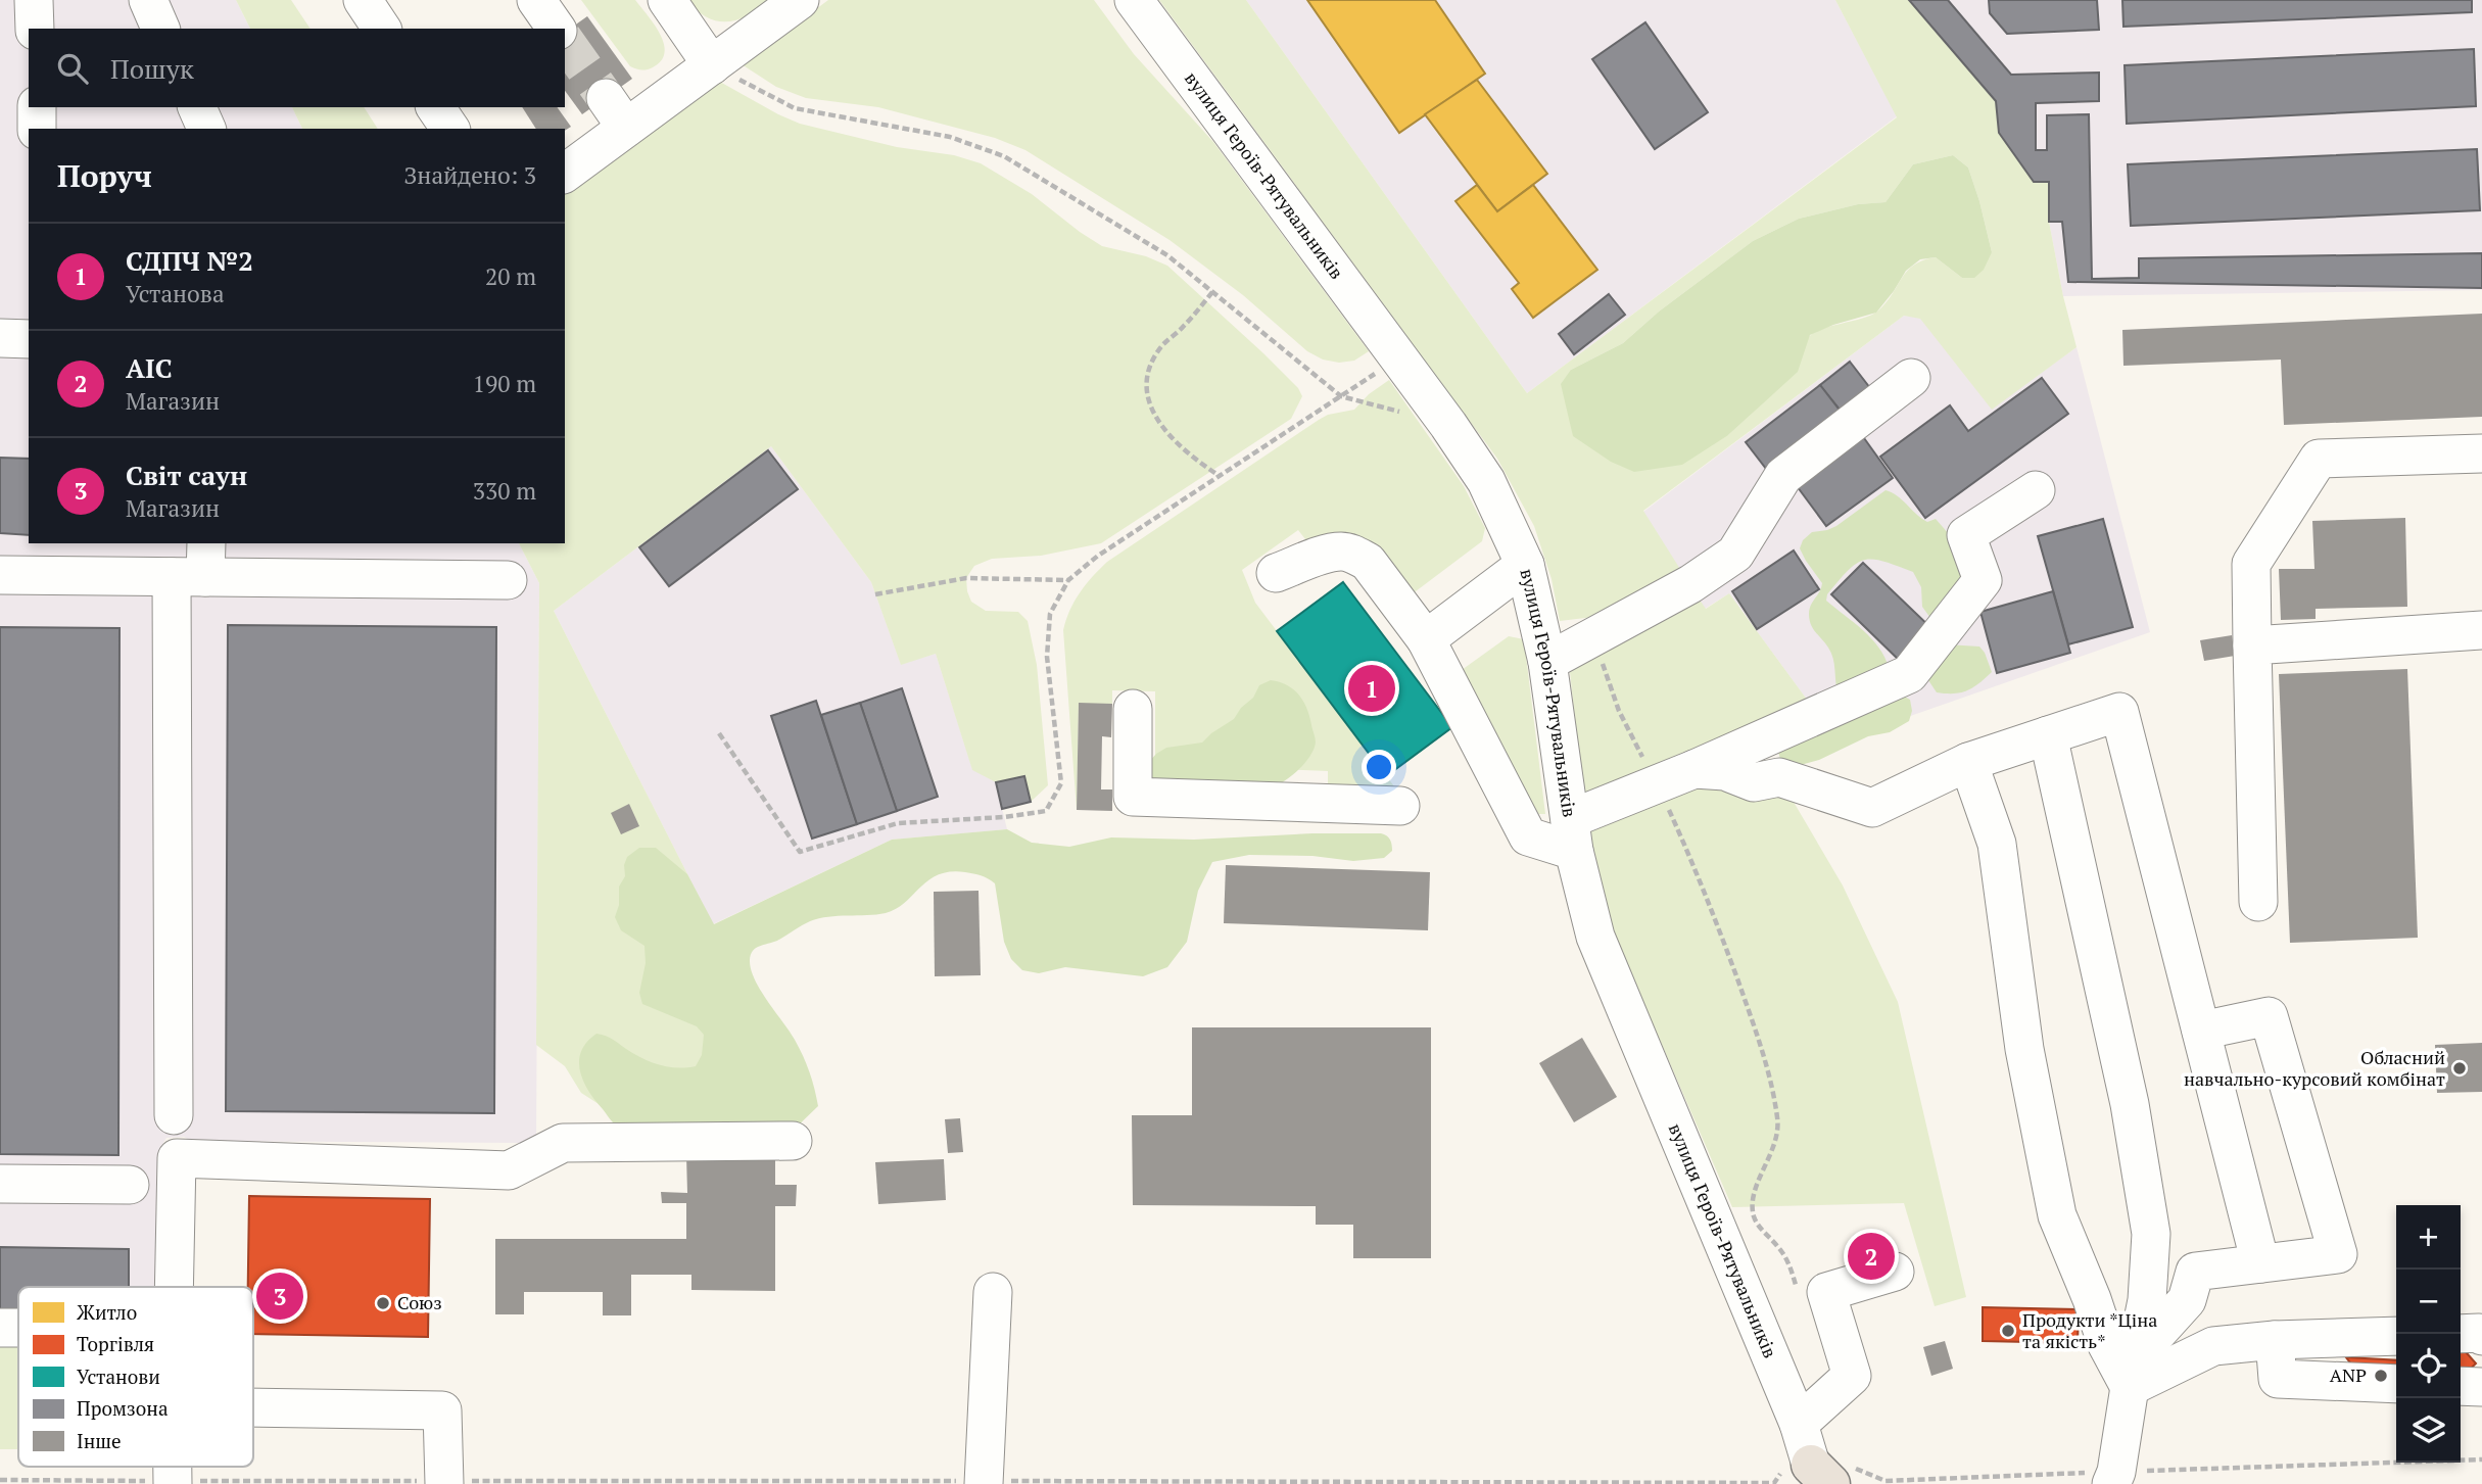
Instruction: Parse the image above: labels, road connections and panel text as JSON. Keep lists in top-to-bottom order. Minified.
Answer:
{"streets":{"street":["вулиця Героїв-Рятувальників"]},"places":["Обласний навчально-курсовий комбінат","Союз","Продукти *Ціна та якість*","ANP"],"legend":["Житло","Торгівля","Установи","Промзона","Інше"],"page":{"search":"Пошук","heading":["Поруч","Знайдено: 3"],"list":[{"mark":"1","name":"СДПЧ №2","note":"Установа","value":"20 m"},{"mark":"2","name":"АІС","note":"Магазин","value":"190 m"},{"mark":"3","name":"Світ саун","note":"Магазин","value":"330 m"}],"pins":["1","2","3"],"map_buttons":["+","−"]}}
